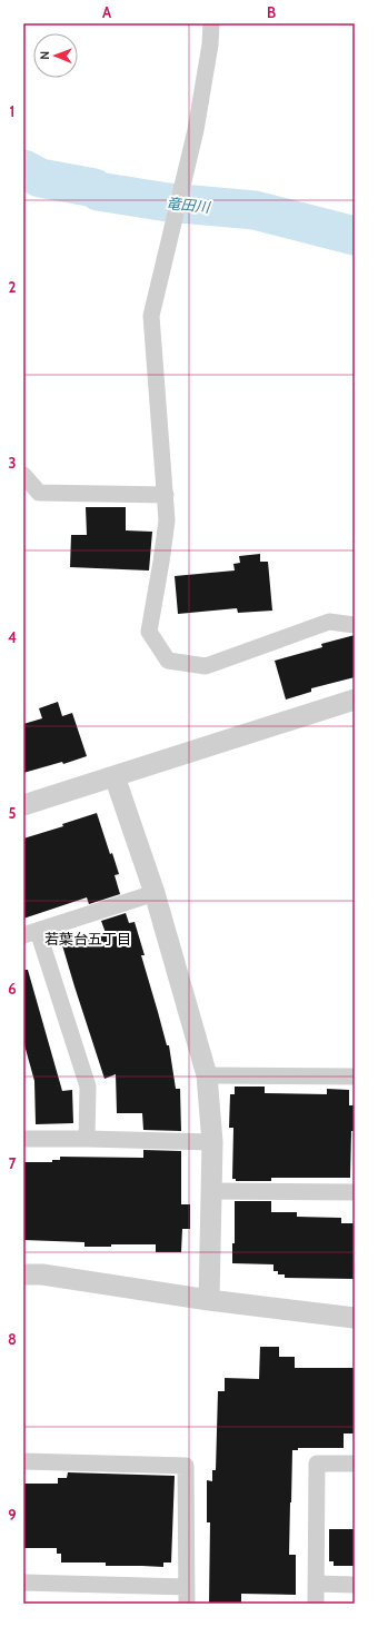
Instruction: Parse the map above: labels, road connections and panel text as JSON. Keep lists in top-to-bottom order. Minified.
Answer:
{"districts":["若葉台五丁目"],"water":["竜田川"],"north":"left","grid":{"columns":["A","B"],"rows":["1","2","3","4","5","6","7","8","9"]}}
